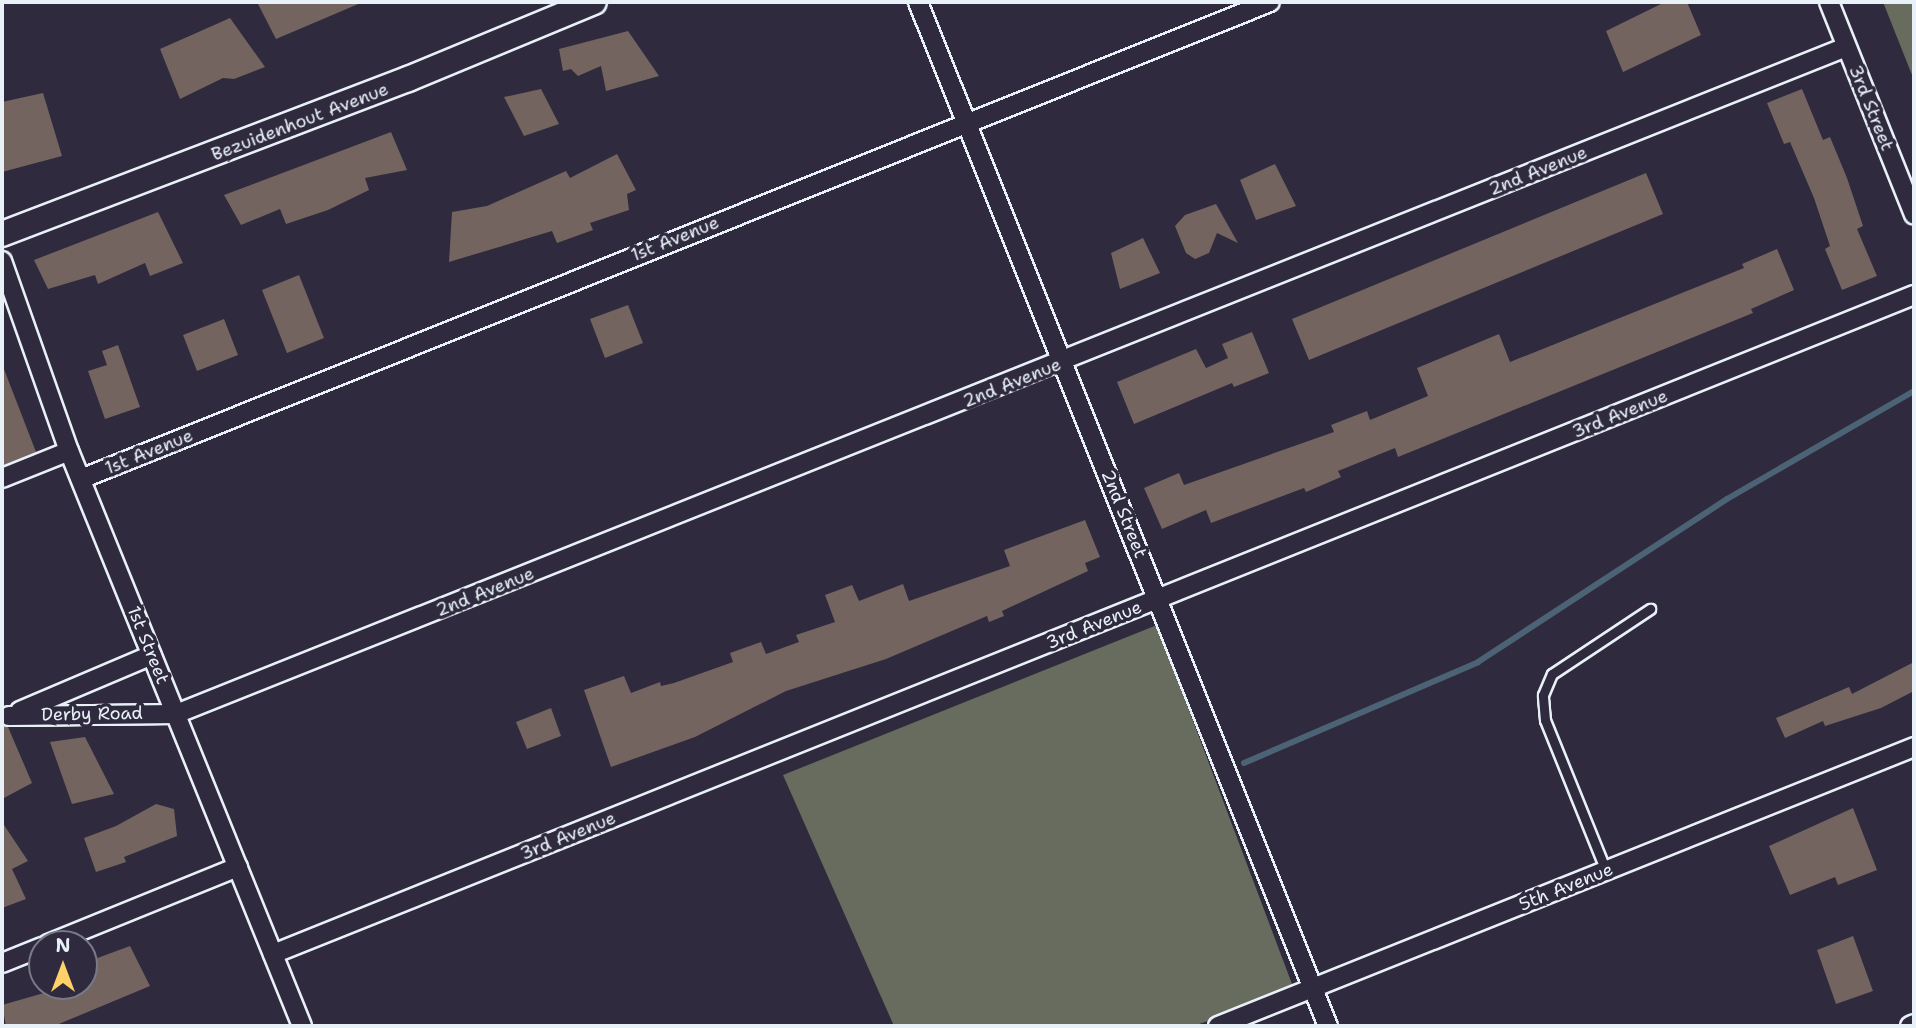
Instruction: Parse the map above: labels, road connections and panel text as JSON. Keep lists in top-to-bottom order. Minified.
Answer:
{"streets":{"street":["3rd Street","Bezuidenhout Avenue","2nd Avenue","1st Avenue","3rd Avenue","2nd Street","1st Street","Derby Road","5th Avenue"]},"crossings":[["3rd Street","2nd Avenue"],["2nd Avenue","2nd Street"],["2nd Avenue","1st Street"],["2nd Avenue","Derby Road"],["1st Avenue","2nd Street"],["1st Avenue","1st Street"],["3rd Avenue","2nd Street"],["3rd Avenue","1st Street"],["2nd Street","5th Avenue"],["1st Street","Derby Road"]],"north":"top"}
